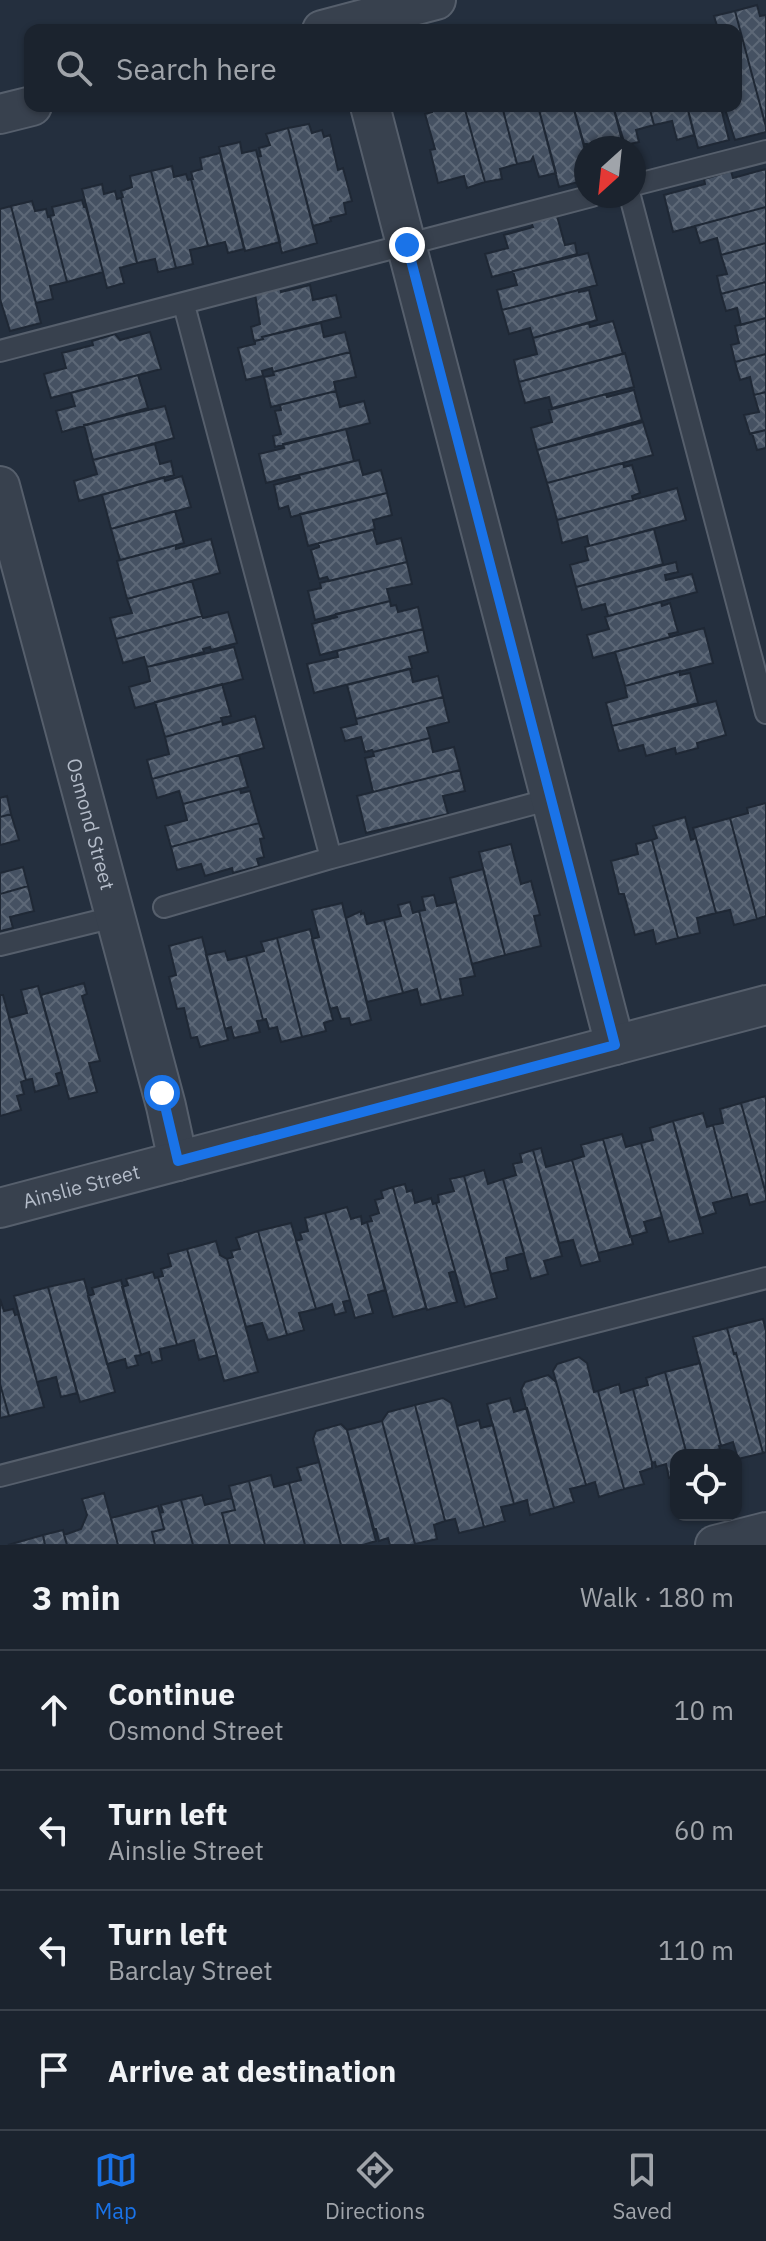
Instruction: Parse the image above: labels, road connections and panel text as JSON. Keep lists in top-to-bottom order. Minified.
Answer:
{"streets":{"street":["Osmond Street","Ainslie Street"]},"crossings":[["Osmond Street","Ainslie Street"]],"north":"bottom left","page":{"search":"Search here","heading":["3 min","Walk · 180 m"],"list":[["Continue","Osmond Street","10 m"],["Turn left","Ainslie Street","60 m"],["Turn left","Barclay Street","110 m"],"Arrive at destination"],"nav":["Map","Directions","Saved"]}}
